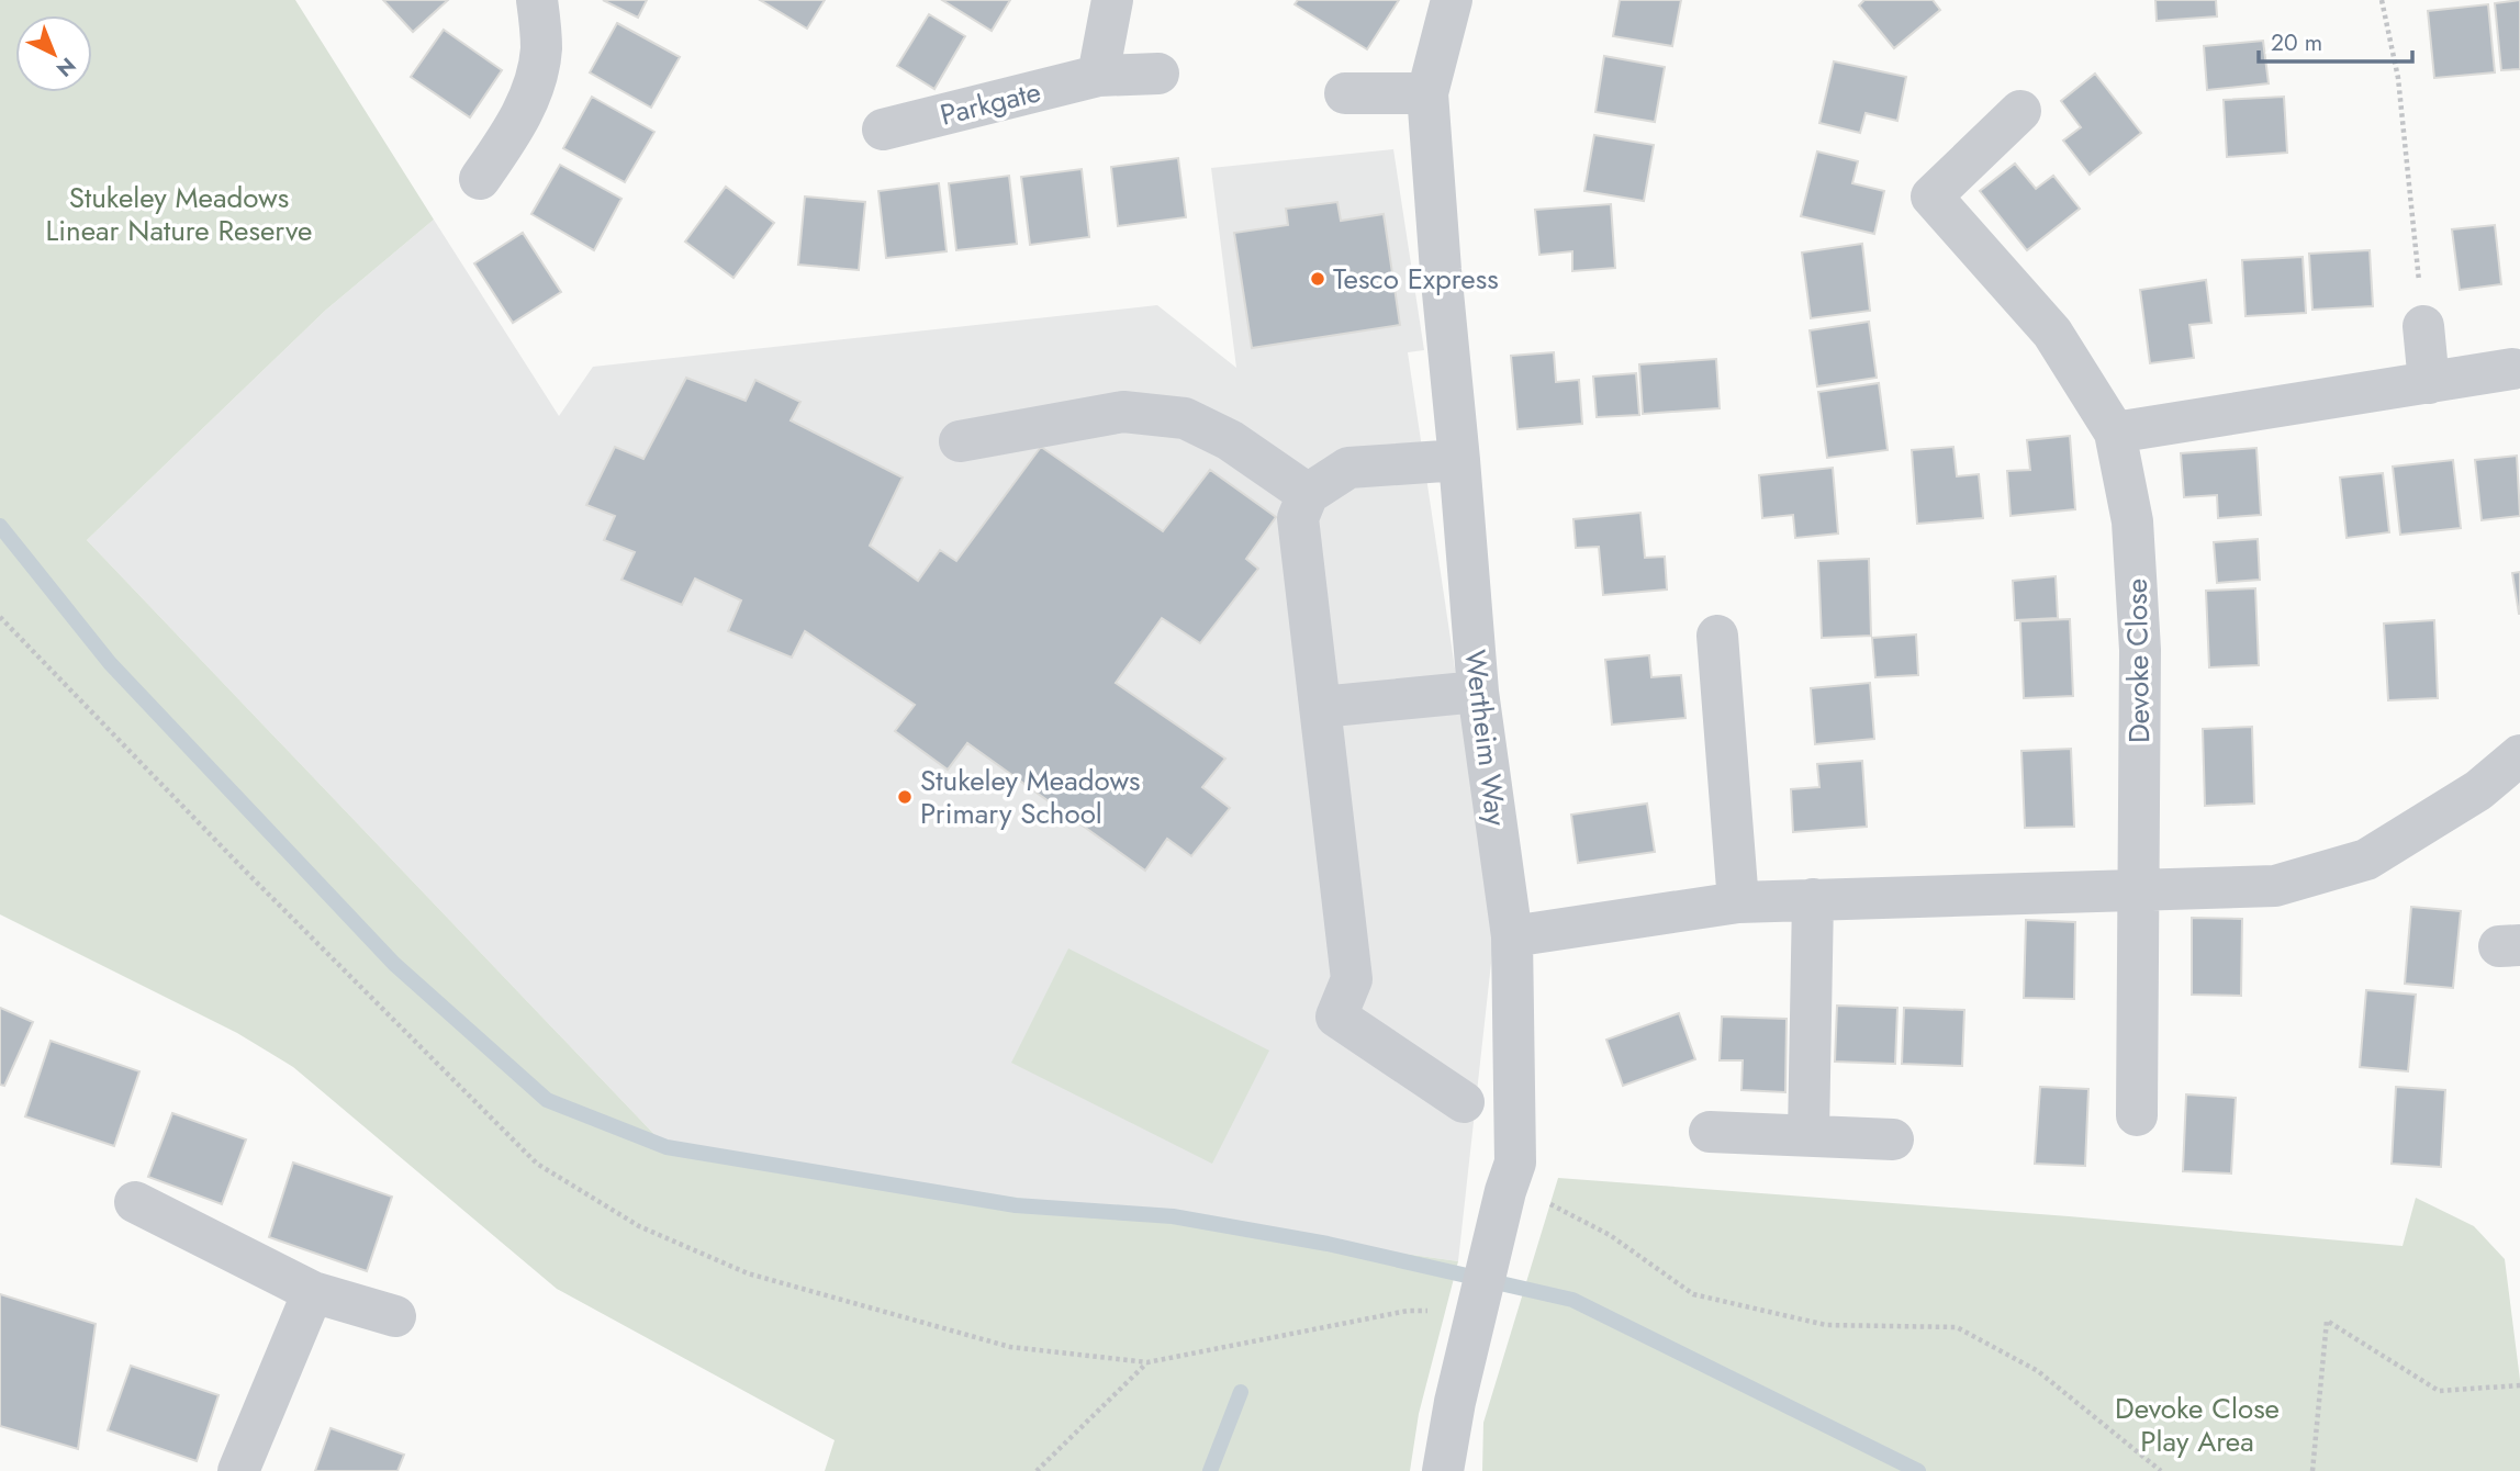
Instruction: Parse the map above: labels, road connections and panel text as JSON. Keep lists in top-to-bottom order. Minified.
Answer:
{"streets":{"street":["Parkgate","Devoke Close","Wertheim Way"]},"parks":["Stukeley Meadows Linear Nature Reserve","Devoke Close Play Area"],"places":["Tesco Express","Stukeley Meadows Primary School"],"scale_bar":"20 m","north":"bottom right"}
